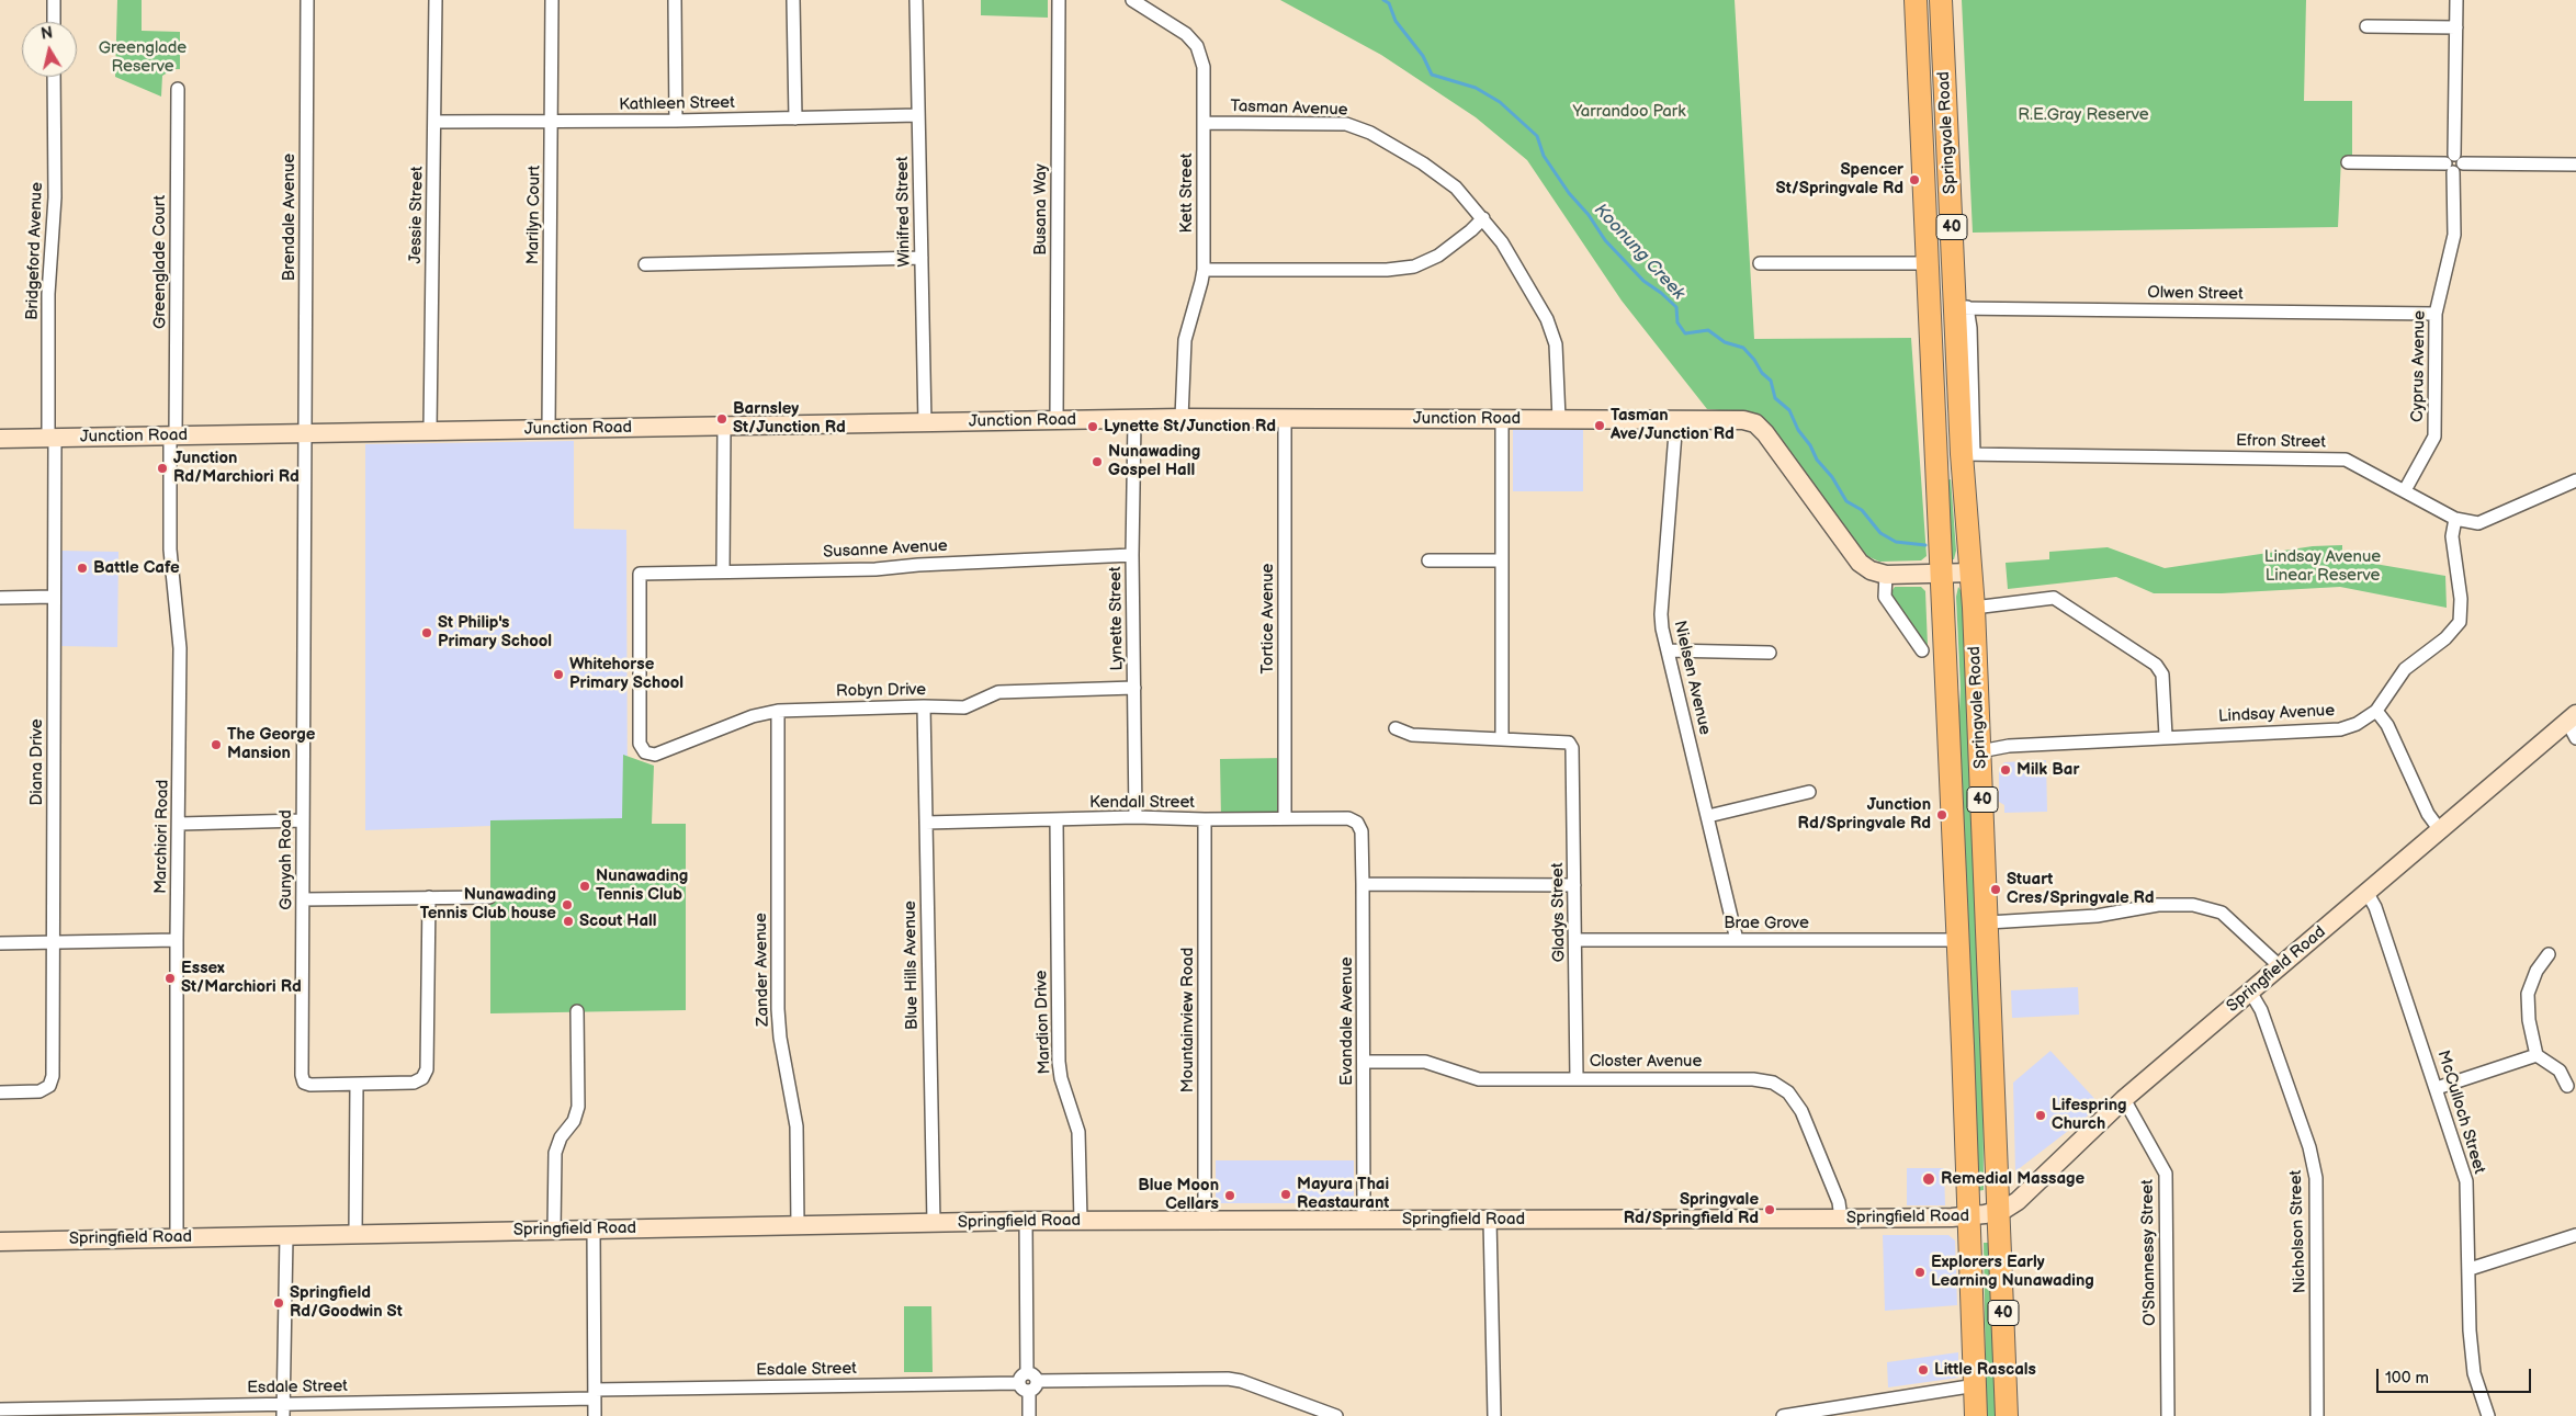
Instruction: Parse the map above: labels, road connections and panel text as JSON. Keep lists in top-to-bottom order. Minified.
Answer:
{"streets":{"highway":["Springvale Road","40"],"main road":["Junction Road","Springfield Road"],"street":["Kathleen Street","Tasman Avenue","Kett Street","Busana Way","Winifred Street","Jessie Street","Marilyn Court","Brendale Avenue","Bridgeford Avenue","Greenglade Court","Olwen Street","Cyprus Avenue","Efron Street","Susanne Avenue","Lynette Street","Tortice Avenue","Nielsen Avenue","Robyn Drive","Lindsay Avenue","Diana Drive","Kendall Street","Marchiori Road","Gunyah Road","Gladys Street","Brae Grove","Blue Hills Avenue","Zander Avenue","Mountainview Road","Evandale Avenue","Mardion Drive","Closter Avenue","McCulloch Street","Nicholson Street","O'Shannessy Street","Esdale Street"]},"crossings":[["Kathleen Street","Winifred Street"],["Kathleen Street","Jessie Street"],["Kathleen Street","Marilyn Court"],["Tasman Avenue","Kett Street"],["Tasman Avenue","Junction Road"],["Springvale Road","Olwen Street"],["Springvale Road","Junction Road"],["Springvale Road","Efron Street"],["Springvale Road","Lindsay Avenue"],["Springvale Road","Brae Grove"],["Springvale Road","Springfield Road"],["Kett Street","Junction Road"],["Busana Way","Junction Road"],["Winifred Street","Junction Road"],["Jessie Street","Junction Road"],["Marilyn Court","Junction Road"],["Brendale Avenue","Junction Road"],["Brendale Avenue","Gunyah Road"],["Bridgeford Avenue","Junction Road"],["Bridgeford Avenue","Diana Drive"],["Greenglade Court","Junction Road"],["Greenglade Court","Marchiori Road"],["Olwen Street","Cyprus Avenue"],["Cyprus Avenue","Efron Street"],["Junction Road","Lynette Street"],["Junction Road","Tortice Avenue"],["Junction Road","Nielsen Avenue"],["Junction Road","Diana Drive"],["Junction Road","Marchiori Road"],["Junction Road","Gunyah Road"],["Efron Street","Lindsay Avenue"],["Susanne Avenue","Lynette Street"],["Susanne Avenue","Robyn Drive"],["Lynette Street","Robyn Drive"],["Lynette Street","Kendall Street"],["Tortice Avenue","Kendall Street"],["Nielsen Avenue","Brae Grove"],["Robyn Drive","Blue Hills Avenue"],["Robyn Drive","Zander Avenue"],["Kendall Street","Blue Hills Avenue"],["Kendall Street","Mountainview Road"],["Kendall Street","Evandale Avenue"],["Kendall Street","Mardion Drive"],["Marchiori Road","Springfield Road"],["Gladys Street","Brae Grove"],["Gladys Street","Closter Avenue"],["Blue Hills Avenue","Springfield Road"],["Zander Avenue","Springfield Road"],["Springfield Road","Mountainview Road"],["Springfield Road","Evandale Avenue"],["Springfield Road","Mardion Drive"],["Springfield Road","Closter Avenue"],["Springfield Road","McCulloch Street"],["Springfield Road","Nicholson Street"],["Springfield Road","O'Shannessy Street"],["Evandale Avenue","Closter Avenue"]],"water":["Koonung Creek"],"parks":["Greenglade Reserve","Yarrandoo Park","R.E.Gray Reserve","Lindsay Avenue Linear Reserve"],"places":["Spencer St/Springvale Rd","Barnsley St/Junction Rd","Tasman Ave/Junction Rd","Lynette St/Junction Rd","Nunawading Gospel Hall","Junction Rd/Marchiori Rd","Battle Cafe","St Philip's Primary School","Whitehorse Primary School","The George Mansion","Milk Bar","Junction Rd/Springvale Rd","Nunawading Tennis Club","Stuart Cres/Springvale Rd","Nunawading Tennis Club house","Scout Hall","Essex St/Marchiori Rd","Lifespring Church","Remedial Massage","Mayura Thai Reastaurant","Blue Moon Cellars","Springvale Rd/Springfield Rd","Explorers Early Learning Nunawading","Springfield Rd/Goodwin St","Little Rascals"],"scale_bar":"100 m","north":"top"}
